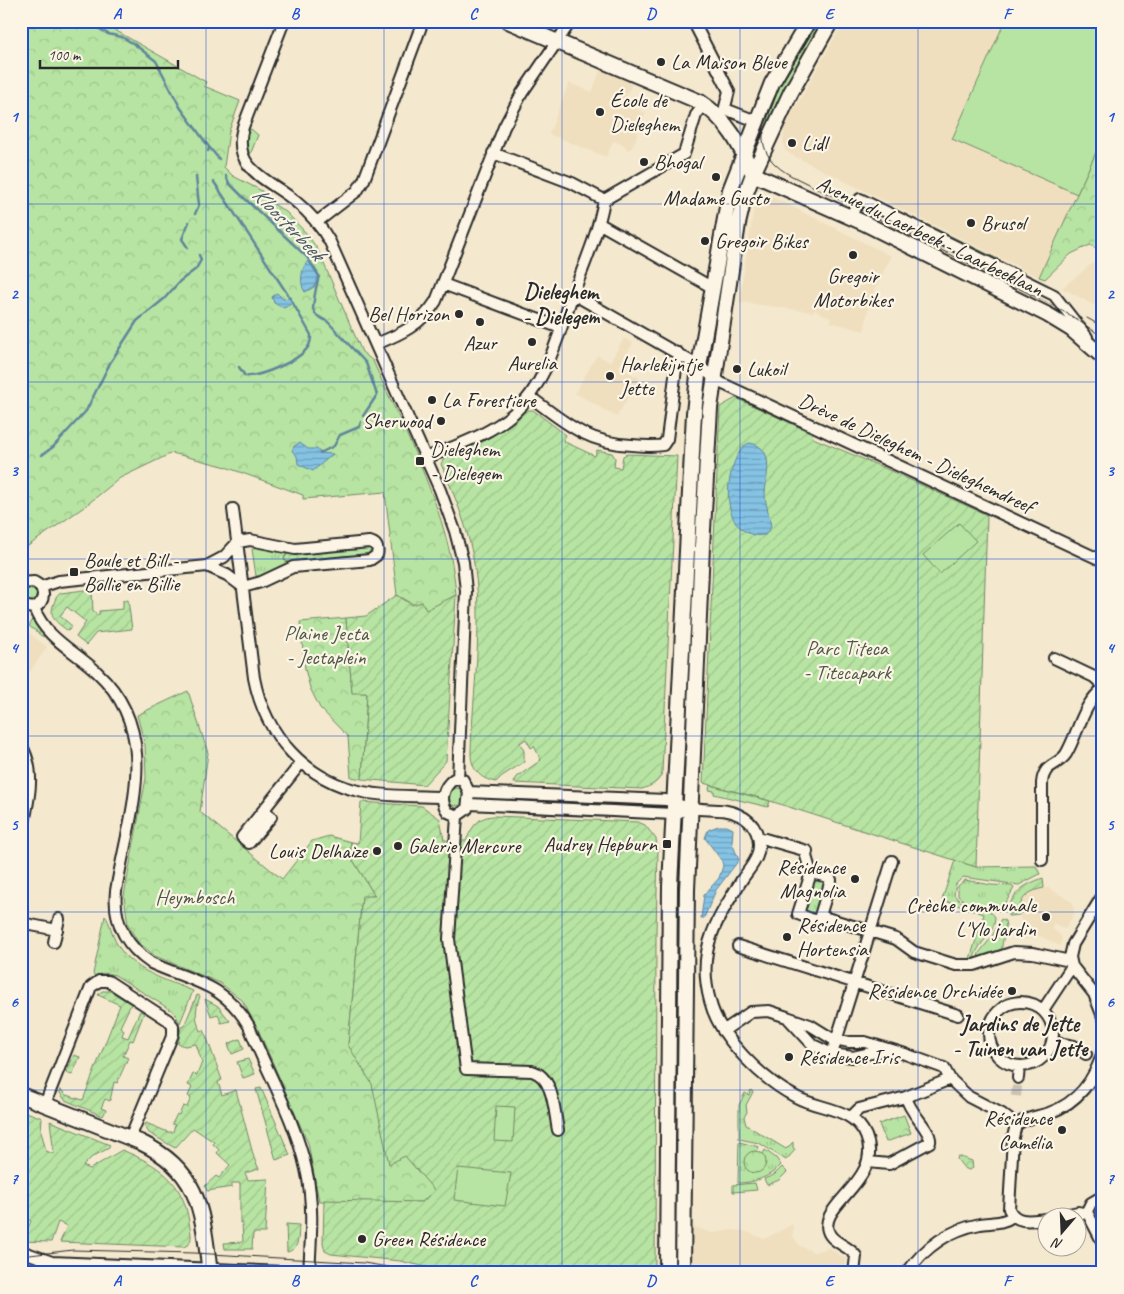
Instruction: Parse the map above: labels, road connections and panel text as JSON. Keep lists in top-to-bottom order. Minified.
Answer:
{"streets":{"main road":["Avenue du Laerbeek - Laarbeeklaan"],"street":["Drève de Dieleghem - Dieleghemdreef"]},"districts":["Dieleghem - Dielegem","Jardins de Jette - Tuinen van Jette"],"water":["Kloosterbeek"],"parks":["Plaine Jecta - Jectaplein","Parc Titeca - Titecapark","Heymbosch"],"places":{"other":["La Maison Bleue","École de Dieleghem","Lidl","Bhogal","Madame Gusto","Brusol","Gregoir Bikes","Gregoir Motorbikes","Bel Horizon","Azur","Aurelia","Lukoil","Harlekijntje Jette","La Forestiere","Sherwood","Galerie Mercure","Louis Delhaize","Résidence Magnolia","Crèche communale L'Ylo jardin","Résidence Hortensia","Résidence Orchidée","Résidence Iris","Résidence Camélia","Green Résidence"],"transit":["Dieleghem - Dielegem","Boule et Bill - Bollie en Billie","Audrey Hepburn"]},"scale_bar":"100 m","north":"bottom","grid":{"columns":["A","B","C","D","E","F"],"rows":["1","2","3","4","5","6","7"]}}
